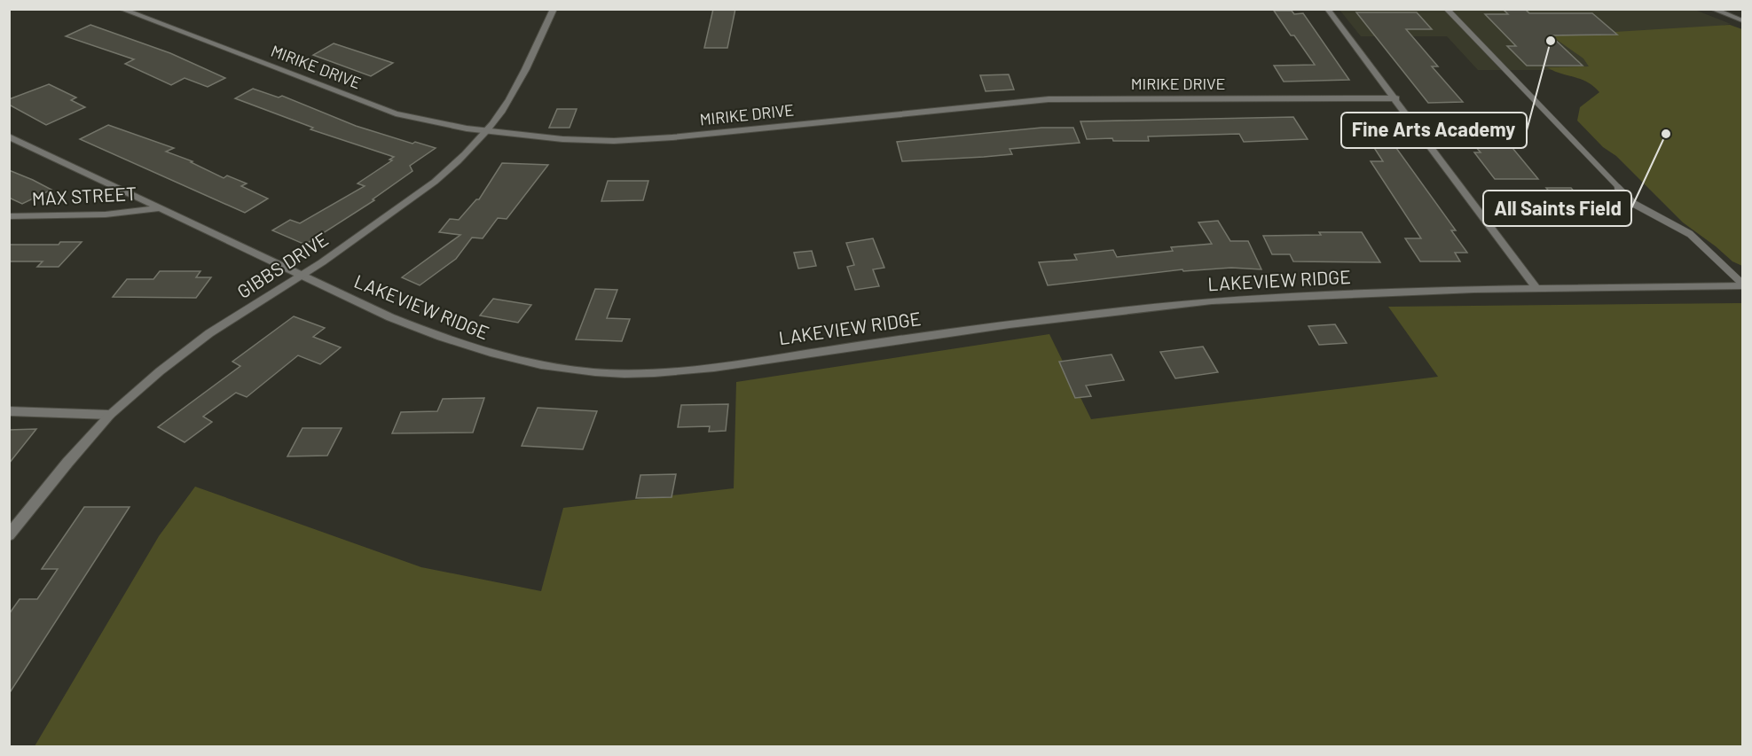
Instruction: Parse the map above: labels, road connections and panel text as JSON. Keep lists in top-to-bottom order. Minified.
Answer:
{"streets":{"street":["MIRIKE DRIVE","MAX STREET","GIBBS DRIVE","LAKEVIEW RIDGE"]},"crossings":[["MIRIKE DRIVE","GIBBS DRIVE"],["MAX STREET","LAKEVIEW RIDGE"],["GIBBS DRIVE","LAKEVIEW RIDGE"]],"places":["Fine Arts Academy","All Saints Field"]}
